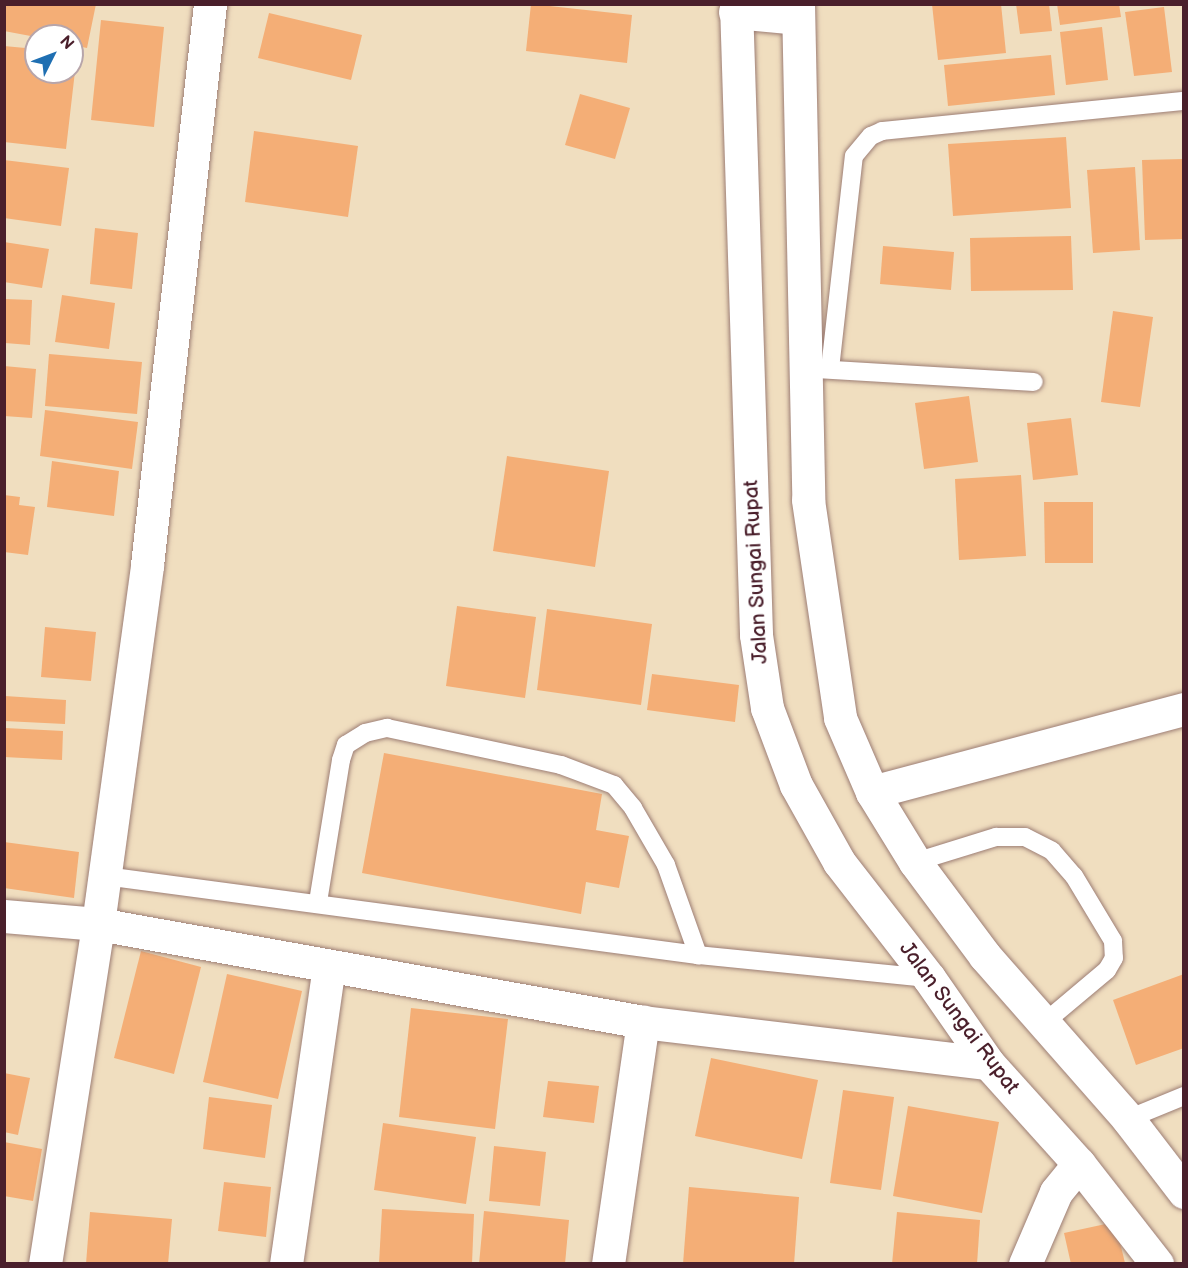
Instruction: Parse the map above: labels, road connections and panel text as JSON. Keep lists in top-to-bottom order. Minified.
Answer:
{"streets":{"street":["Jalan Sungai Rupat"]},"north":"top right"}
